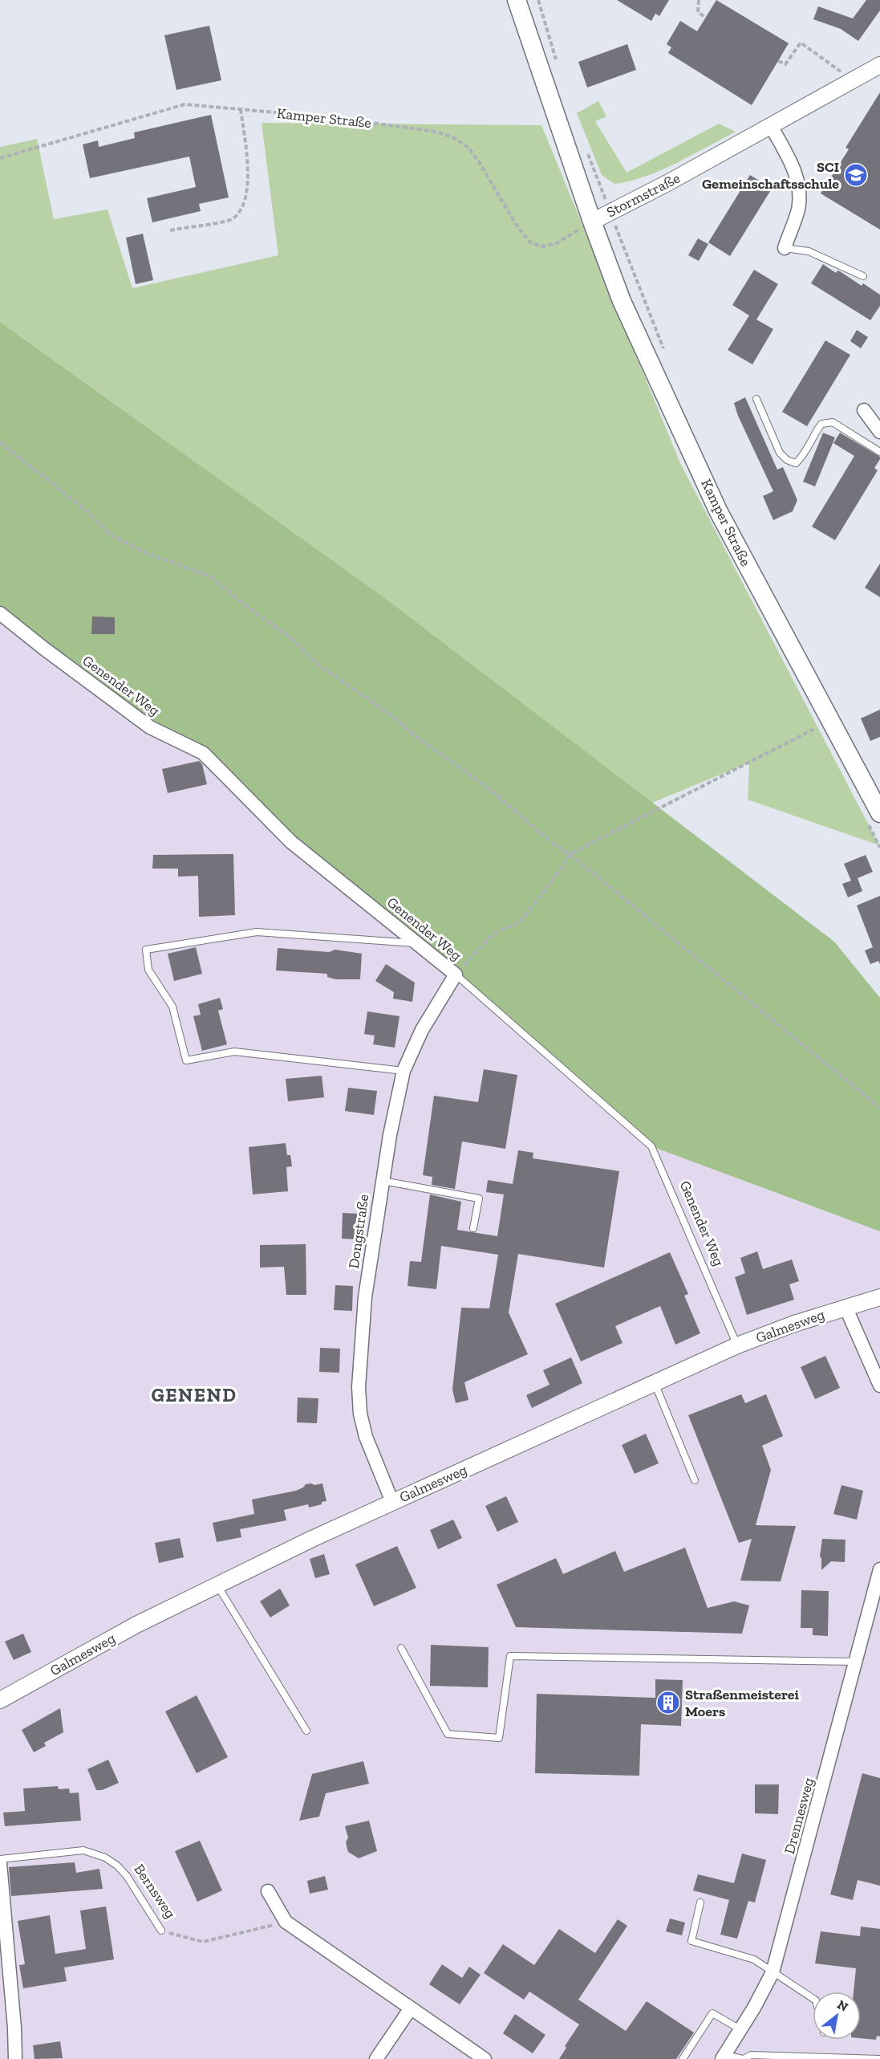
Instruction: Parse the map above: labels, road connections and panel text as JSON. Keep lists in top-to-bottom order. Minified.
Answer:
{"streets":{"main road":["Kamper Straße"],"street":["Stormstraße","Genender Weg","Dongstraße","Galmesweg","Drennesweg"],"lane":["Bernsweg"]},"crossings":[["Kamper Straße","Stormstraße"],["Genender Weg","Dongstraße"],["Genender Weg","Galmesweg"],["Dongstraße","Galmesweg"]],"districts":["GENEND"],"places":{"school or university":["SCI Gemeinschaftsschule"],"building":["Straßenmeisterei Moers"]},"north":"top right"}
